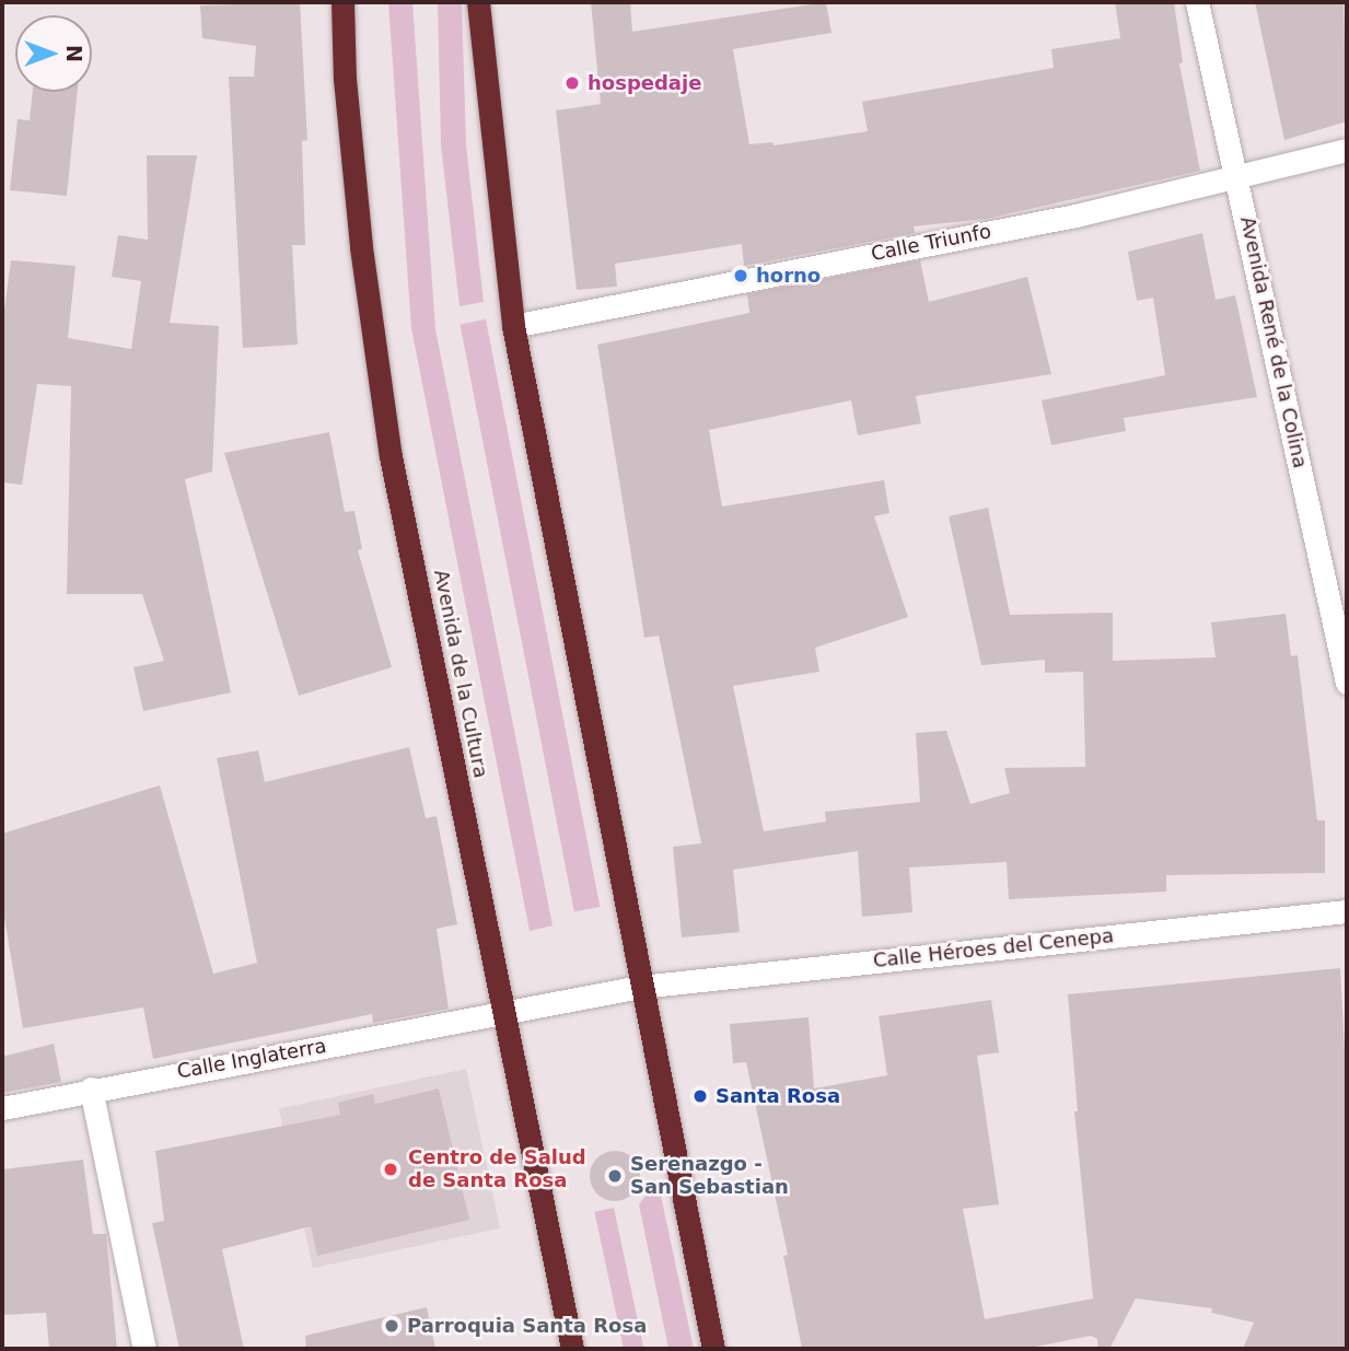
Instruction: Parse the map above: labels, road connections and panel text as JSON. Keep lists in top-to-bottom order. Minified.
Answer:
{"streets":{"highway":["Avenida de la Cultura"],"street":["Calle Triunfo","Avenida René de la Colina","Calle Héroes del Cenepa","Calle Inglaterra"]},"crossings":[["Calle Triunfo","Avenida René de la Colina"],["Avenida de la Cultura","Calle Héroes del Cenepa"],["Avenida de la Cultura","Calle Inglaterra"],["Calle Héroes del Cenepa","Calle Inglaterra"]],"places":["hospedaje","horno","Santa Rosa","Centro de Salud de Santa Rosa","Serenazgo - San Sebastian","Parroquia Santa Rosa"],"north":"right"}
